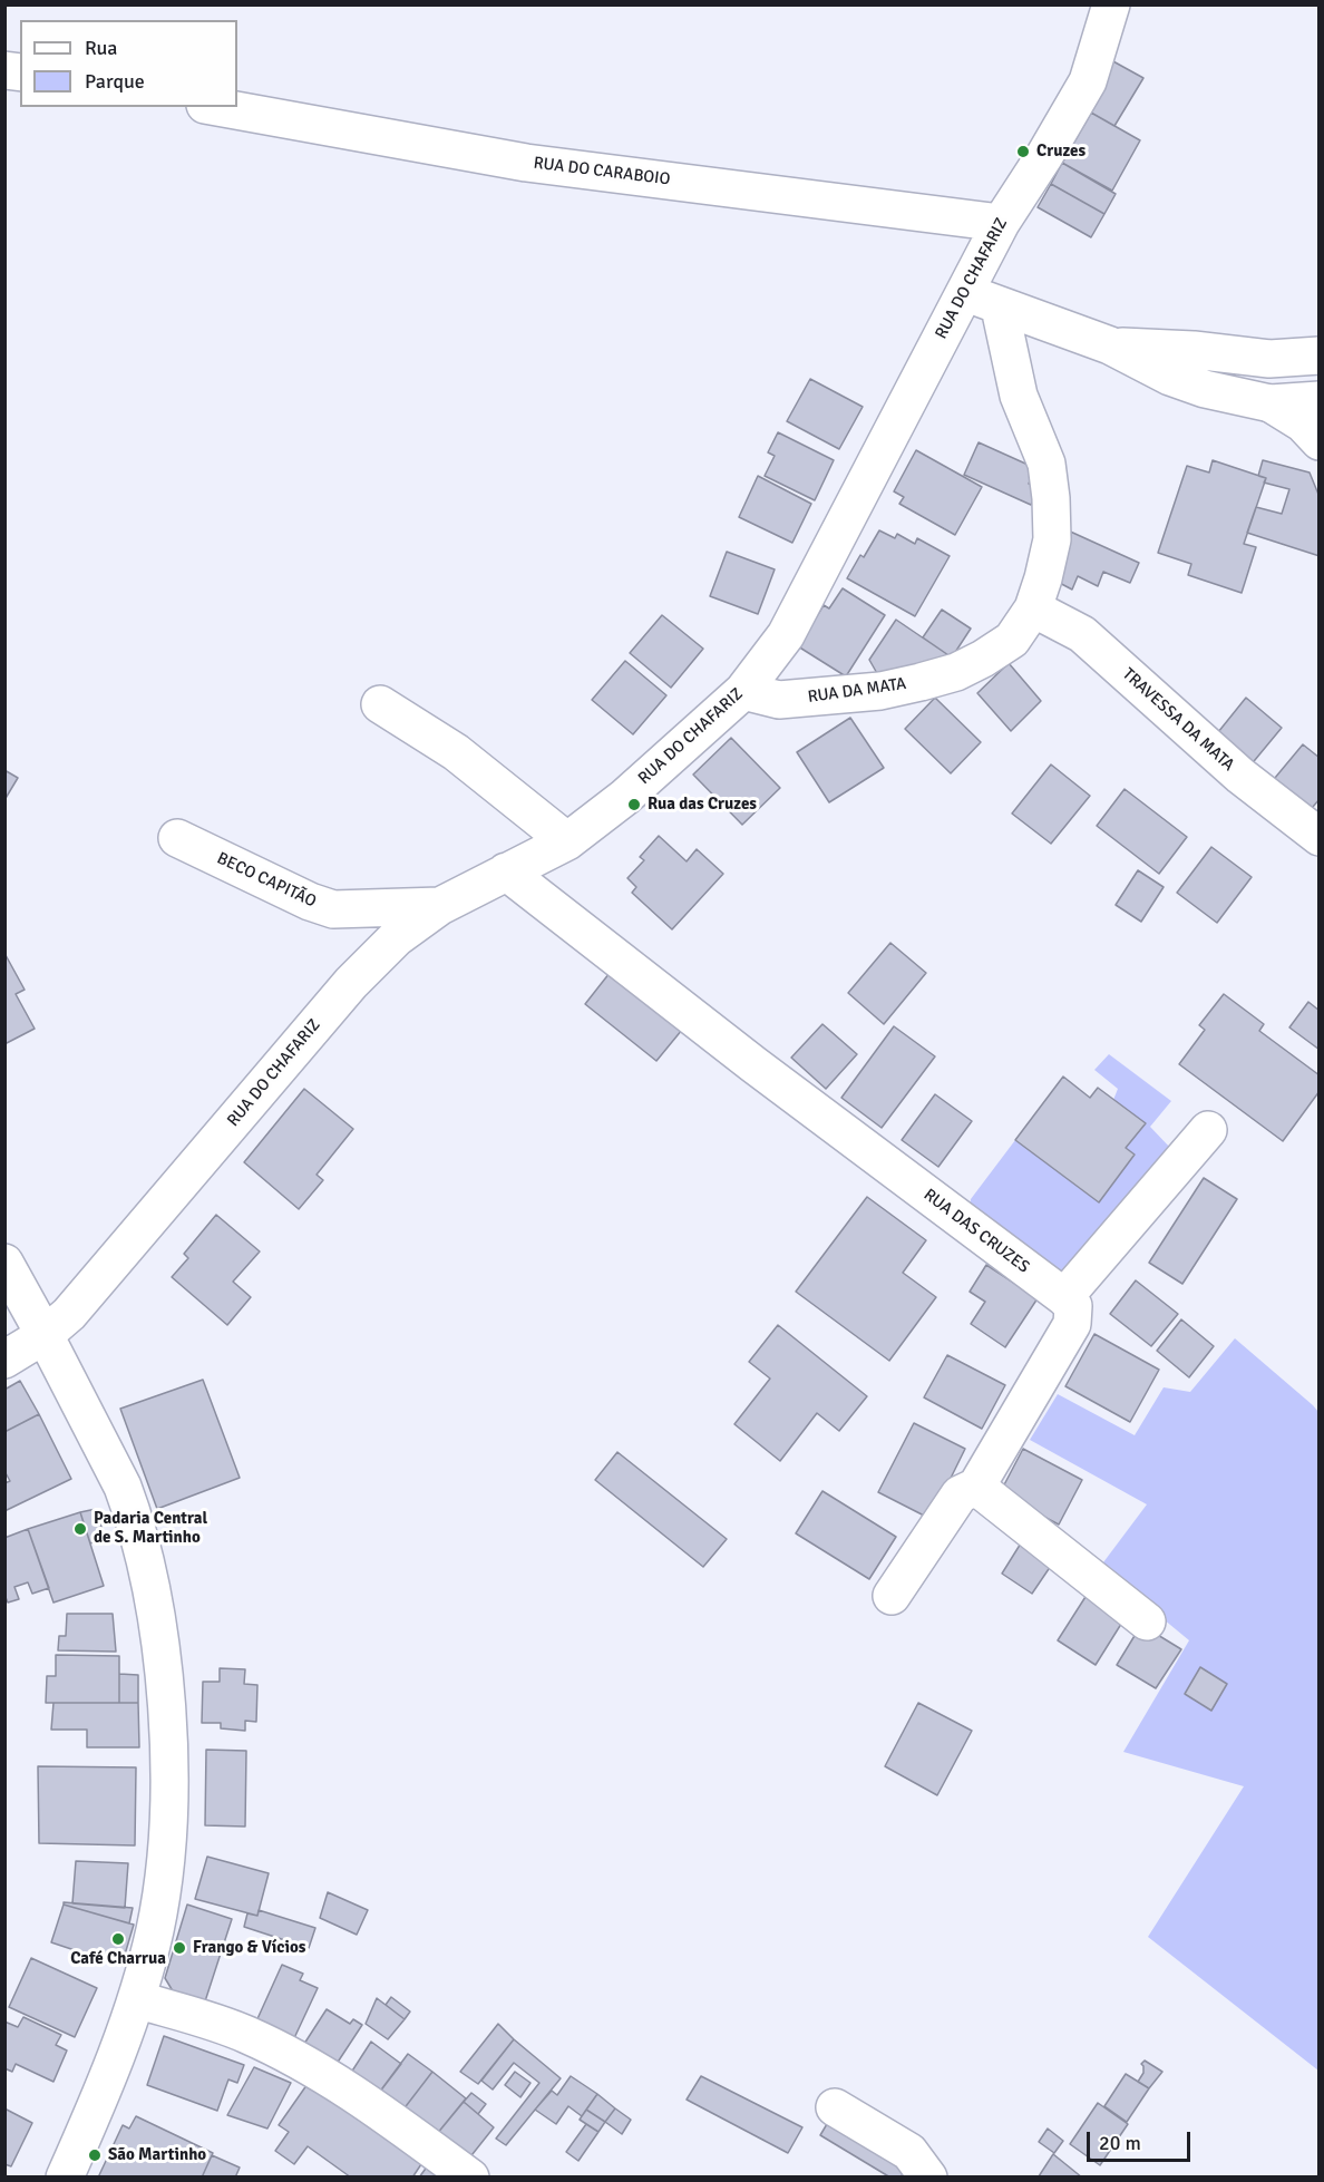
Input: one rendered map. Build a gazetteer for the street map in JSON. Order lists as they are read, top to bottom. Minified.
{"streets":{"main road":["RUA DO CARABOIO","RUA DO CHAFARIZ","RUA DA MATA","TRAVESSA DA MATA","BECO CAPITÃO","RUA DAS CRUZES"]},"crossings":[["RUA DO CARABOIO","RUA DO CHAFARIZ"],["RUA DO CHAFARIZ","RUA DA MATA"],["RUA DO CHAFARIZ","BECO CAPITÃO"],["RUA DO CHAFARIZ","RUA DAS CRUZES"],["RUA DA MATA","TRAVESSA DA MATA"]],"places":["Cruzes","Rua das Cruzes","Padaria Central de S. Martinho","Café Charrua","Frango & Vícios","São Martinho"],"legend":["Rua","Parque"],"scale_bar":"20 m"}
